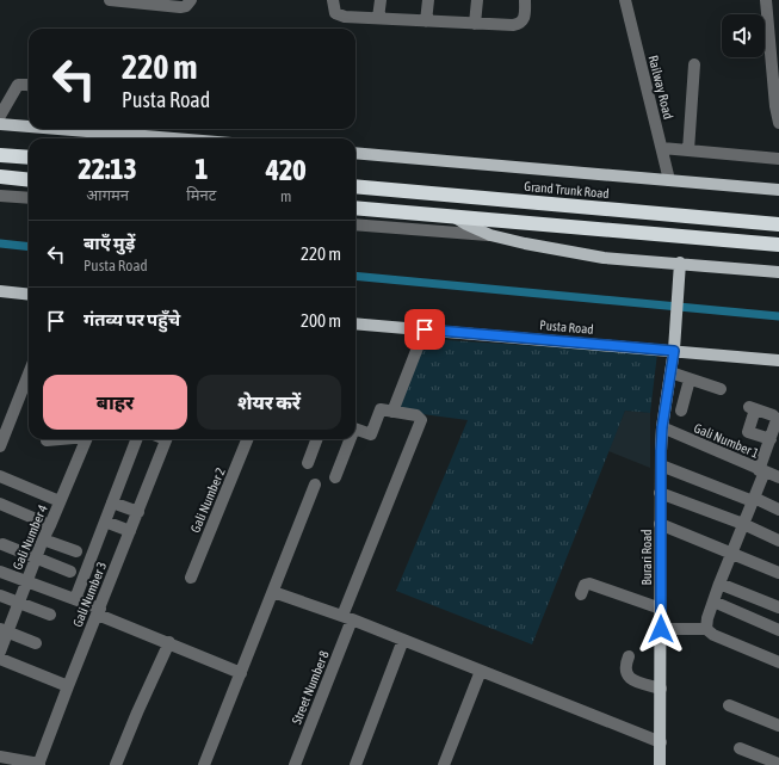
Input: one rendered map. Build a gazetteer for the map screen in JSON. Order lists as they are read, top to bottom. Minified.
{"streets":{"highway":["Grand Trunk Road"],"main road":["Pusta Road","Burari Road"],"street":["Railway Road","Gali Number 1","Gali Number 2","Gali Number 4","Gali Number 3","Street Number 8"]},"crossings":[["Pusta Road","Burari Road"],["Gali Number 1","Burari Road"]],"page":{"turn":["220 m","Pusta Road"],"eta":["22:13","आगमन","1","मिनट","420","m"],"list":[{"name":"बाएँ मुड़ें","note":"Pusta Road","value":"220 m"},{"name":"गंतव्य पर पहुँचे","value":"200 m"}],"buttons":["बाहर","शेयर करें"]}}
